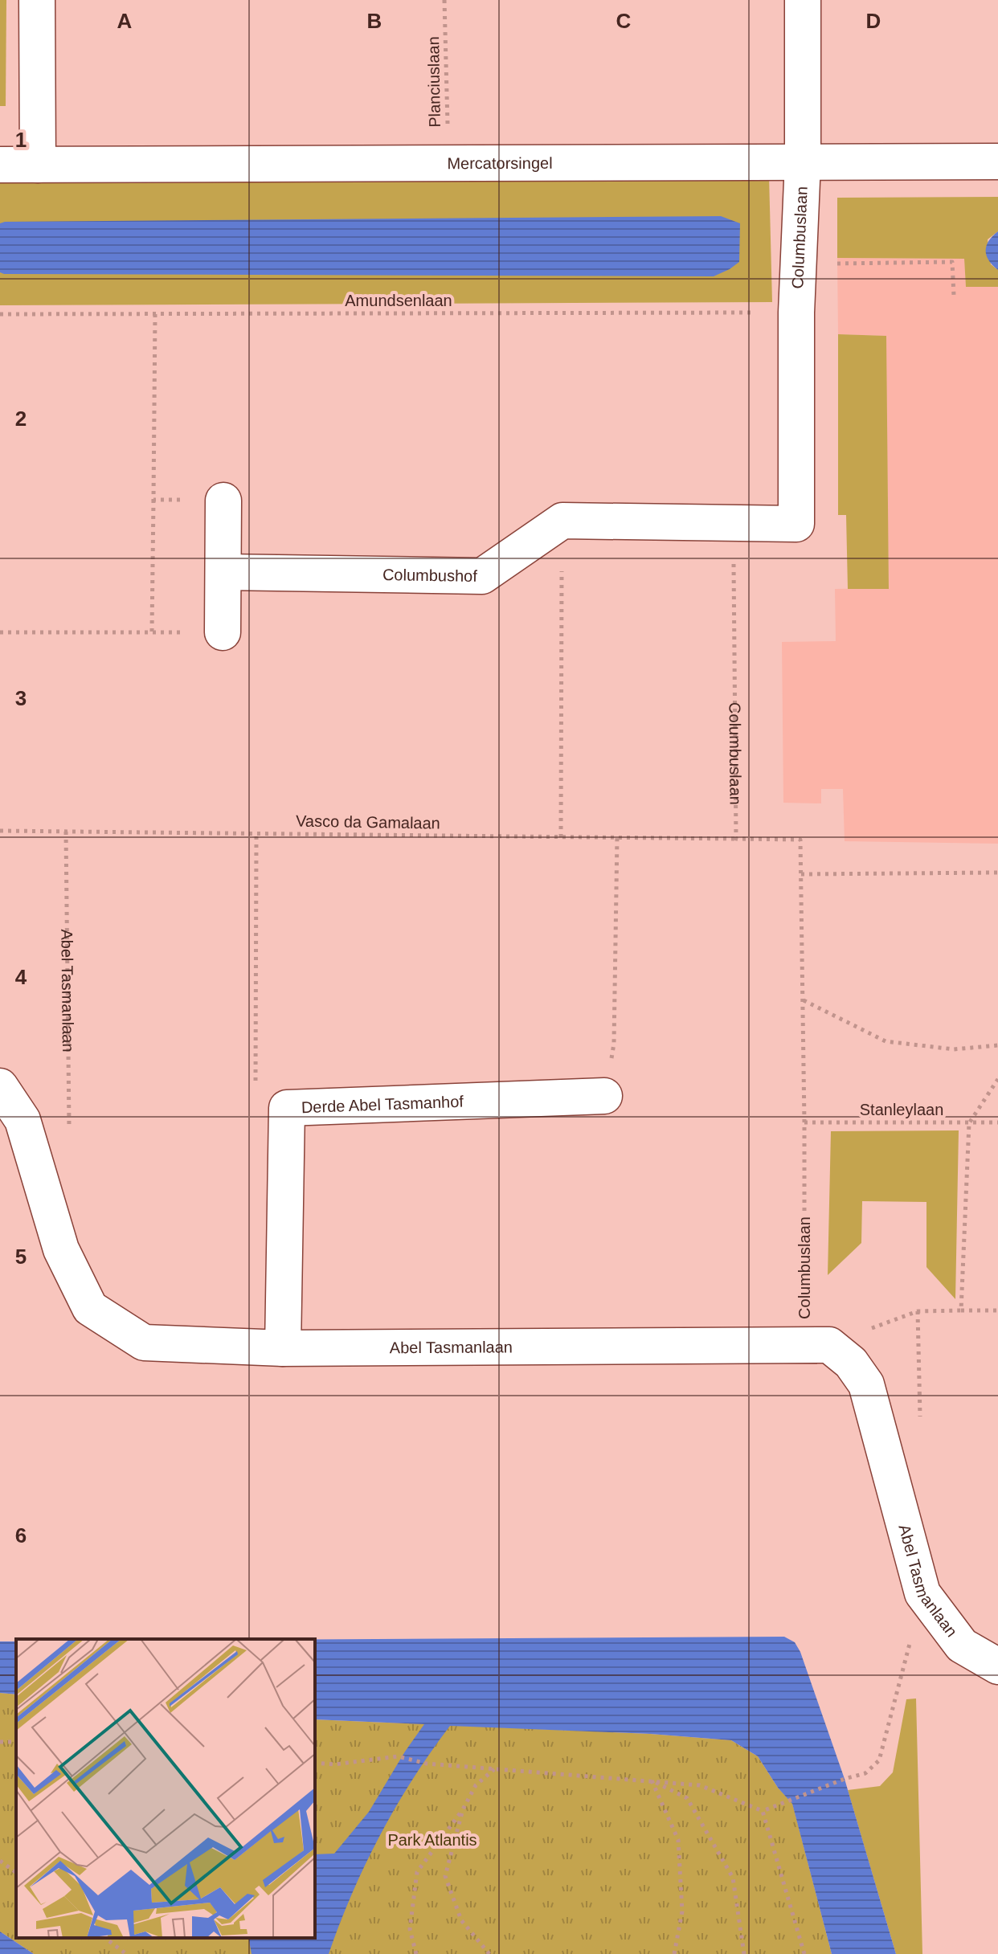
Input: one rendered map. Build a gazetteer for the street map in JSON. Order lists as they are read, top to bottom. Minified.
{"streets":{"street":["Mercatorsingel","Columbuslaan","Columbushof","Abel Tasmanlaan","Derde Abel Tasmanhof"],"path":["Planciuslaan","Amundsenlaan","Vasco da Gamalaan","Stanleylaan"]},"crossings":[["Planciuslaan","Mercatorsingel"],["Mercatorsingel","Columbuslaan"],["Columbuslaan","Amundsenlaan"],["Columbuslaan","Vasco da Gamalaan"],["Columbuslaan","Abel Tasmanlaan"],["Columbuslaan","Stanleylaan"],["Vasco da Gamalaan","Abel Tasmanlaan"],["Abel Tasmanlaan","Derde Abel Tasmanhof"]],"parks":["Park Atlantis"],"grid":{"columns":["A","B","C","D"],"rows":["1","2","3","4","5","6"]}}
